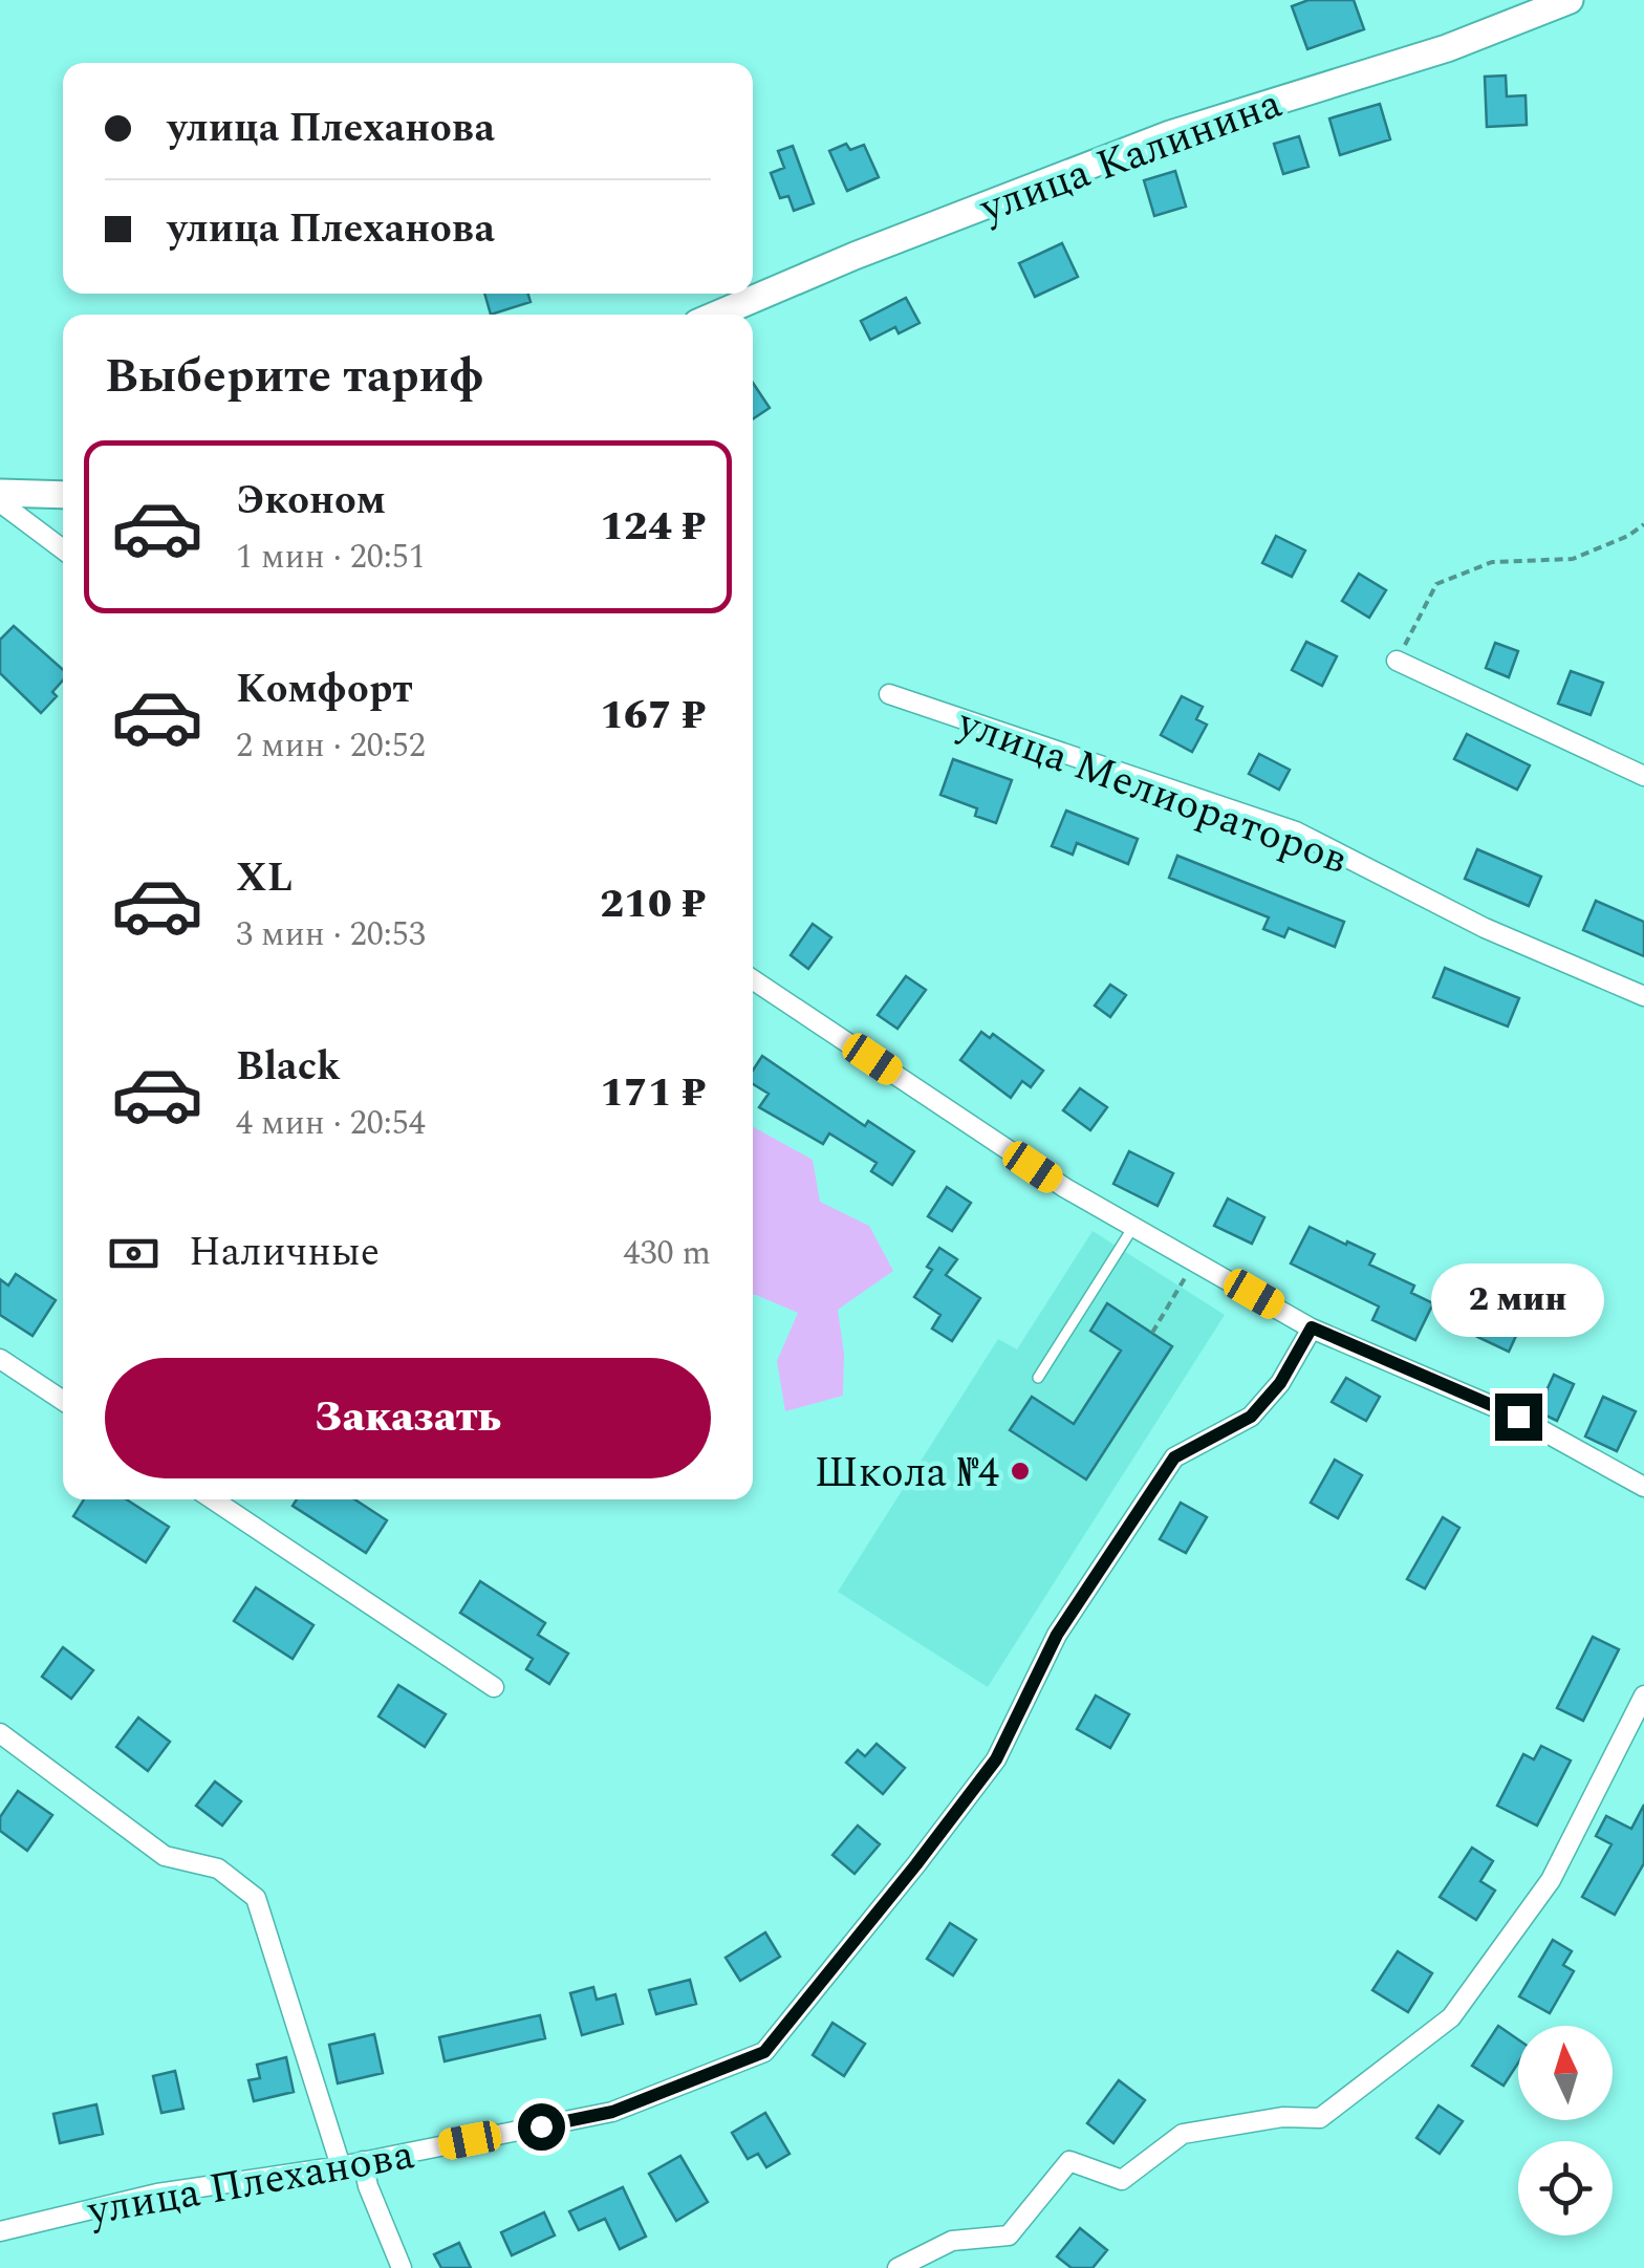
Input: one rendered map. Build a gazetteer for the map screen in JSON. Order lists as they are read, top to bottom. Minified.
{"streets":{"main road":["улица Калинина"],"street":["улица Мелиораторов","улица Плеханова"]},"places":["Школа №4"],"north":"top","page":{"banner":["улица Плеханова","улица Плеханова"],"heading":"Выберите тариф","list":[{"name":"Эконом","note":"1 мин · 20:51","value":"124 ₽"},{"name":"Комфорт","note":"2 мин · 20:52","value":"167 ₽"},{"name":"XL","note":"3 мин · 20:53","value":"210 ₽"},{"name":"Black","note":"4 мин · 20:54","value":"171 ₽"}],"pay":["Наличные","430 m"],"bubble":"2 мин","buttons":"Заказать"}}
